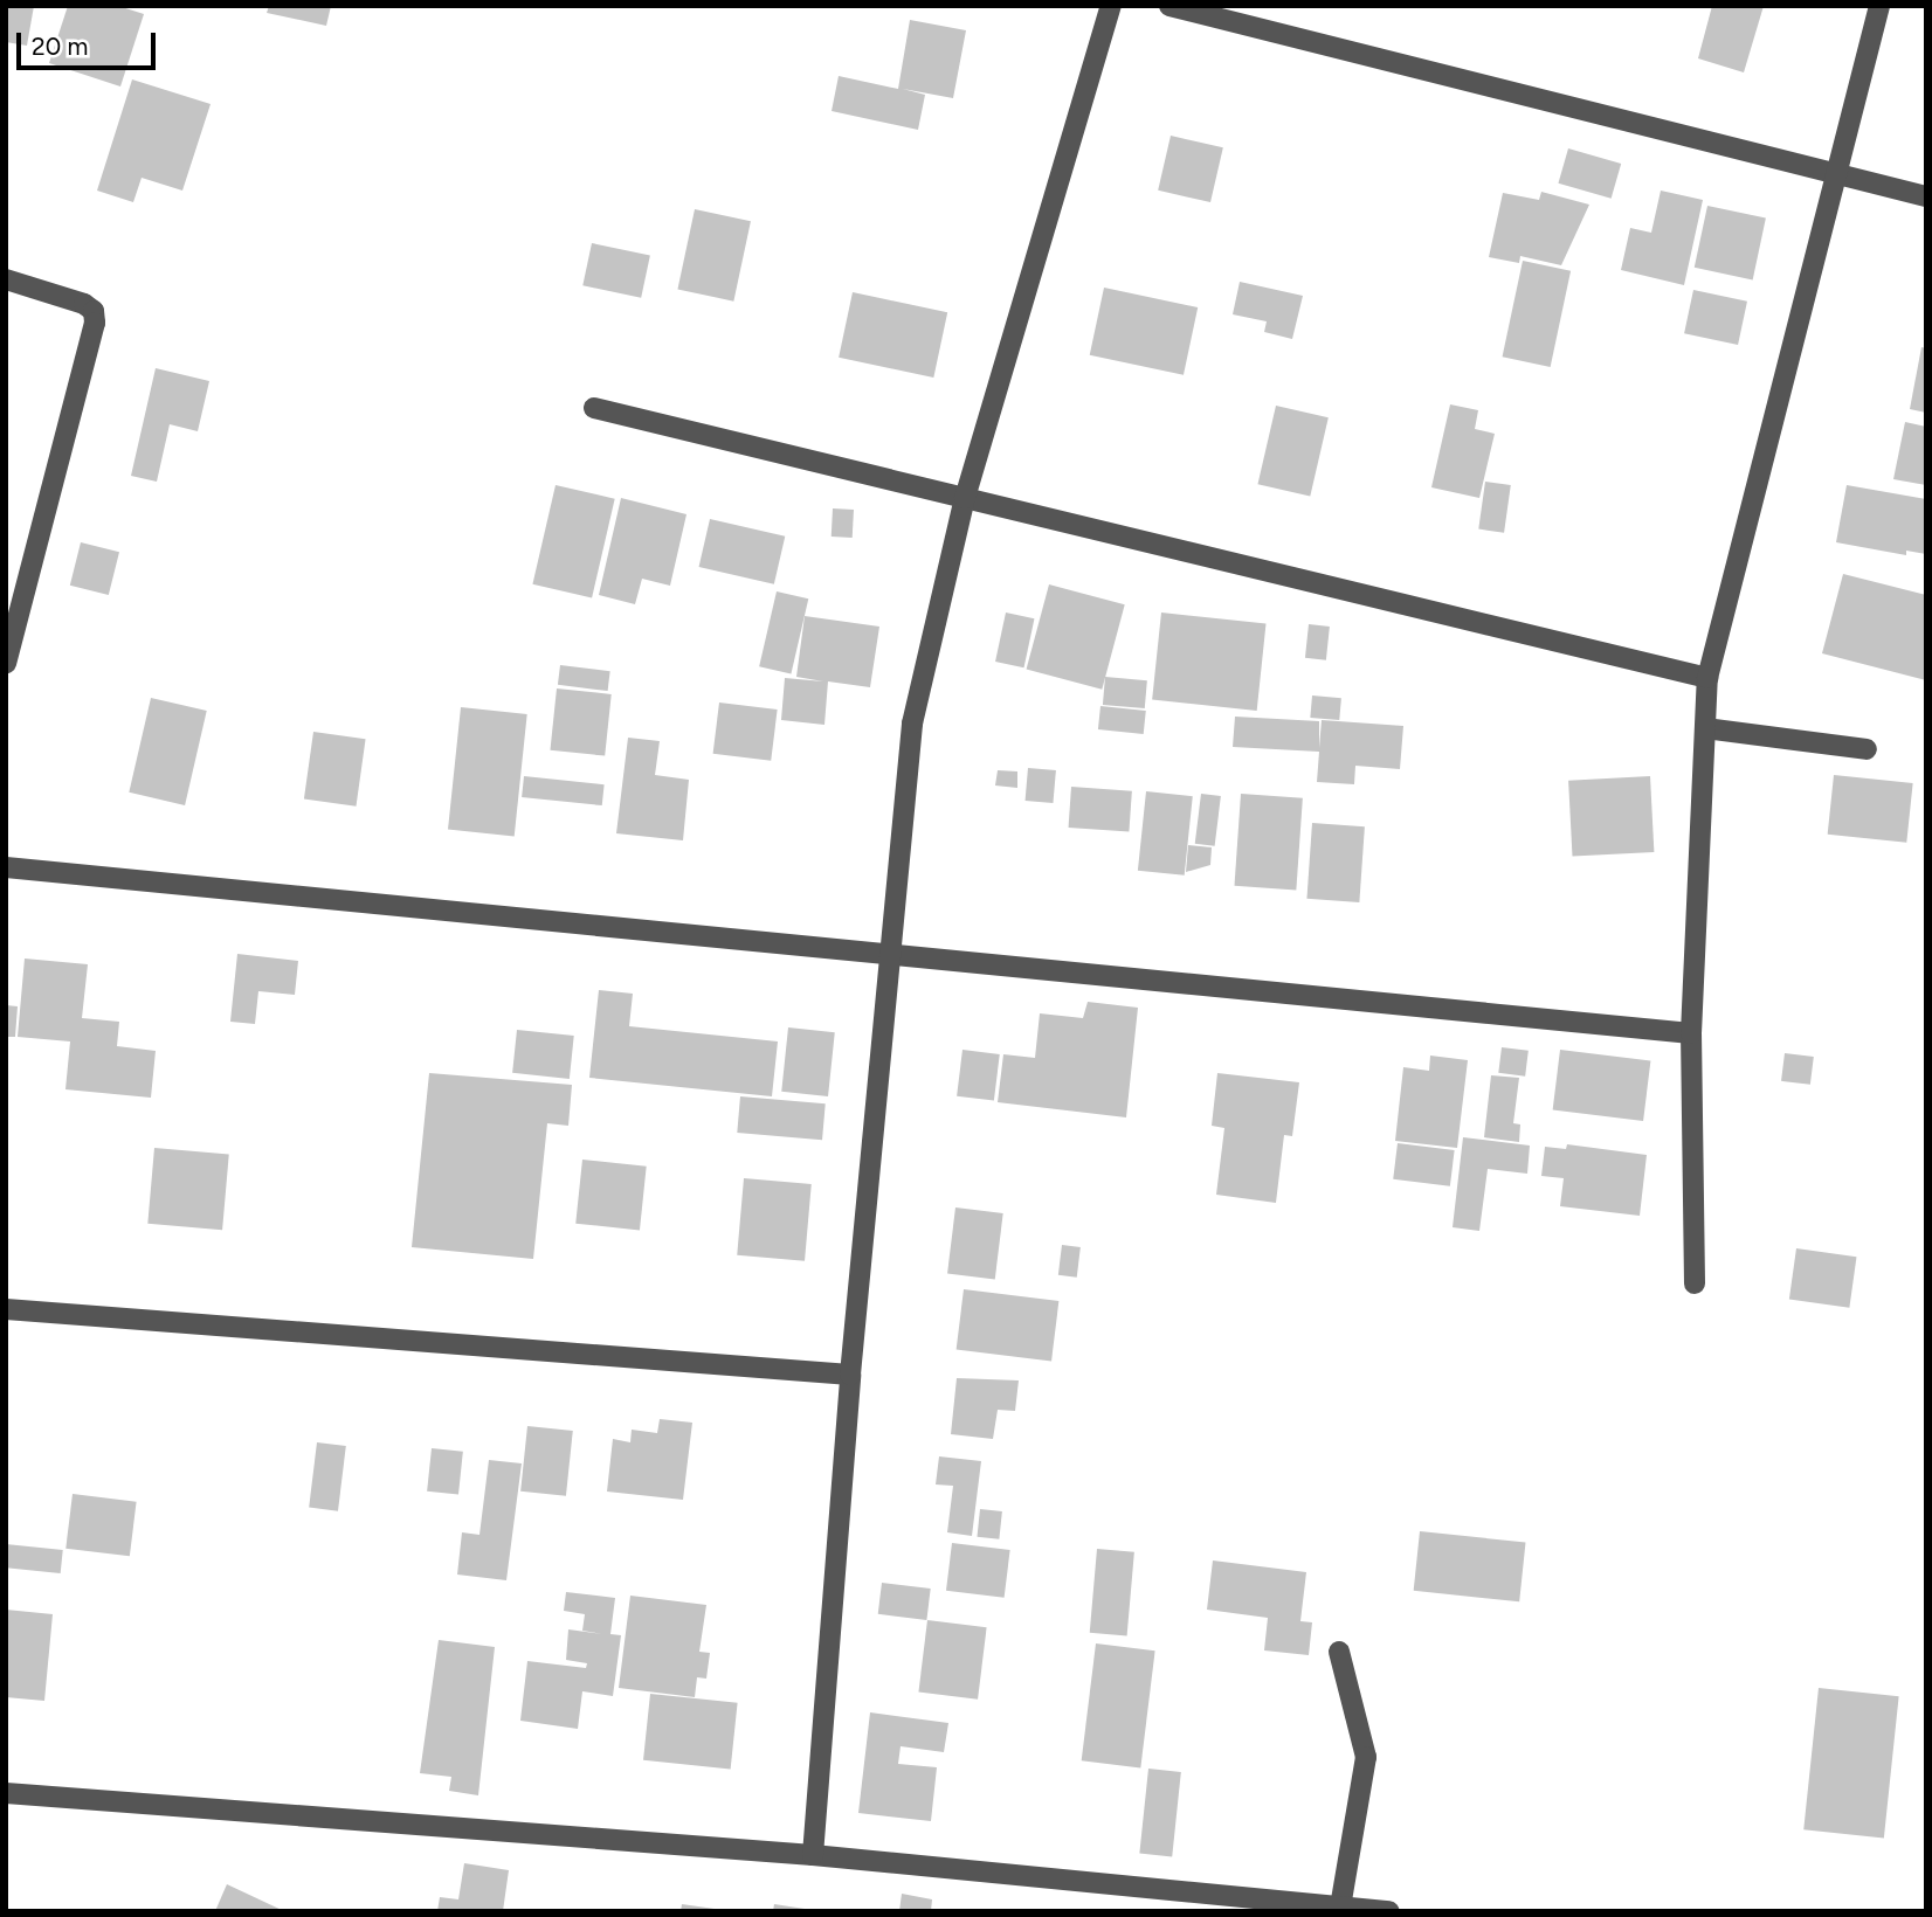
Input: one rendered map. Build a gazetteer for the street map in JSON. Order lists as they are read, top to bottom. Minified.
{"scale_bar":"20 m"}
